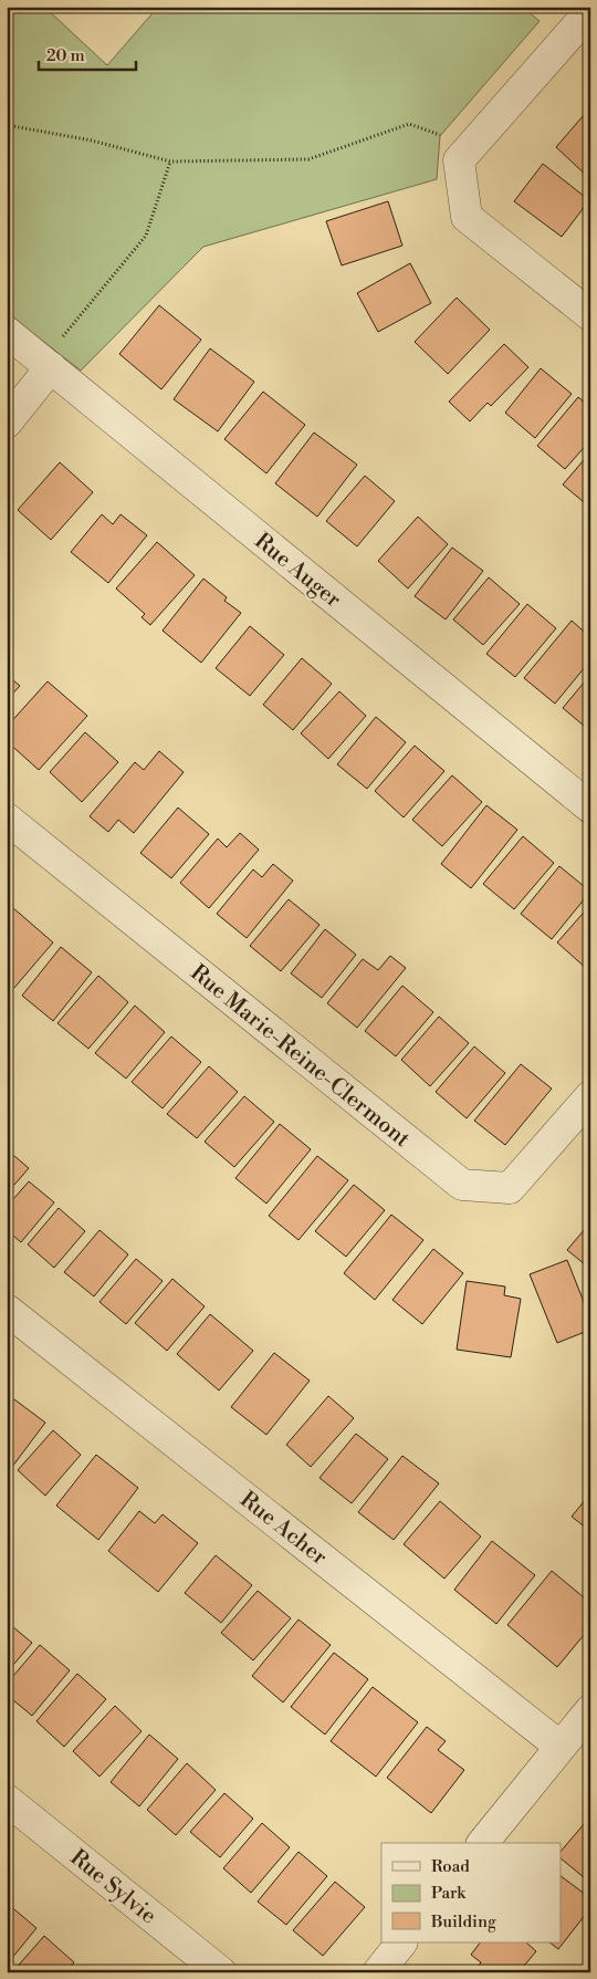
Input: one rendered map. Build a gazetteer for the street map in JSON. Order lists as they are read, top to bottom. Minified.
{"streets":{"street":["Rue Auger","Rue Marie-Reine-Clermont","Rue Acher","Rue Sylvie"]},"legend":["Road","Park","Building"],"scale_bar":"20 m"}
